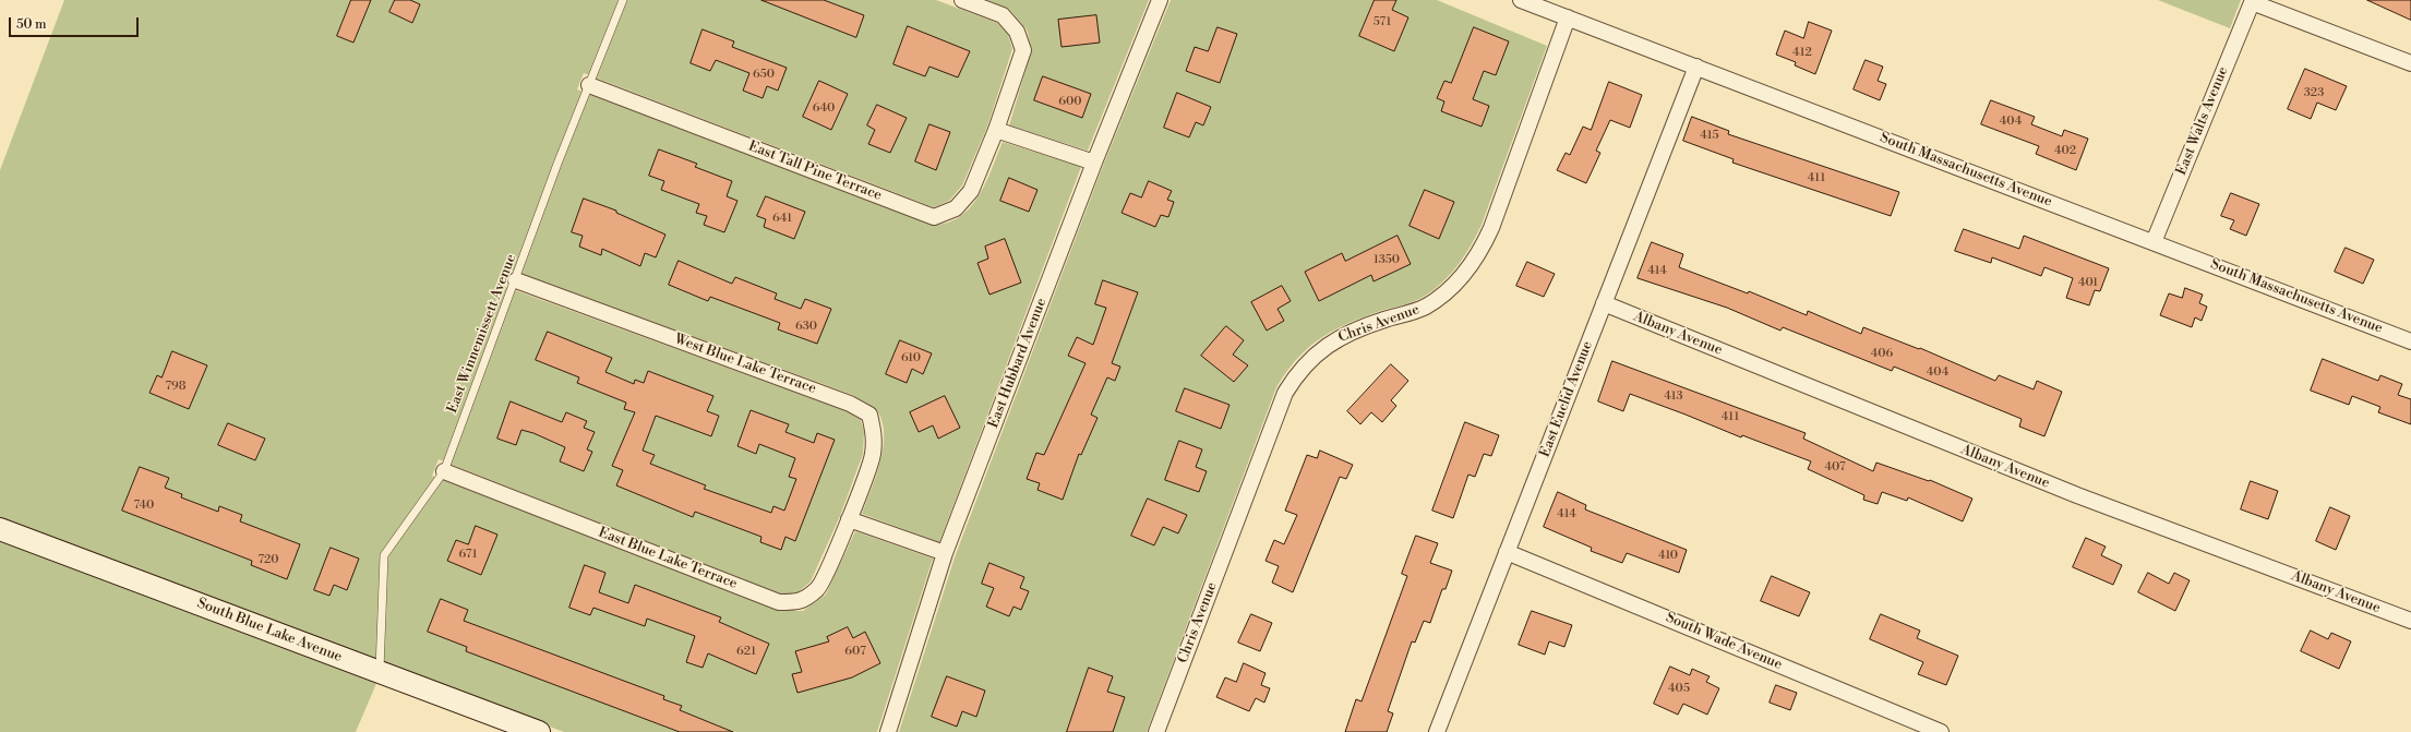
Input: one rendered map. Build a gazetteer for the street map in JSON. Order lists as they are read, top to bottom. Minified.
{"streets":{"main road":["South Blue Lake Avenue"],"street":["East Walts Avenue","South Massachusetts Avenue","East Tall Pine Terrace","Chris Avenue","Albany Avenue","East Hubbard Avenue","West Blue Lake Terrace","East Euclid Avenue","East Blue Lake Terrace","South Wade Avenue"],"lane":["East Winnemissett Avenue"]},"crossings":[["East Walts Avenue","South Massachusetts Avenue"],["South Massachusetts Avenue","Chris Avenue"],["South Massachusetts Avenue","East Euclid Avenue"],["East Tall Pine Terrace","East Winnemissett Avenue"],["East Winnemissett Avenue","West Blue Lake Terrace"],["East Winnemissett Avenue","East Blue Lake Terrace"],["East Winnemissett Avenue","South Blue Lake Avenue"],["Albany Avenue","East Euclid Avenue"],["West Blue Lake Terrace","East Blue Lake Terrace"],["East Euclid Avenue","South Wade Avenue"]],"house_numbers":["571","412","650","323","600","640","404","415","402","411","641","1350","414","401","630","406","610","404","798","413","411","407","740","414","671","410","720","621","607","405"],"scale_bar":"50 m"}
